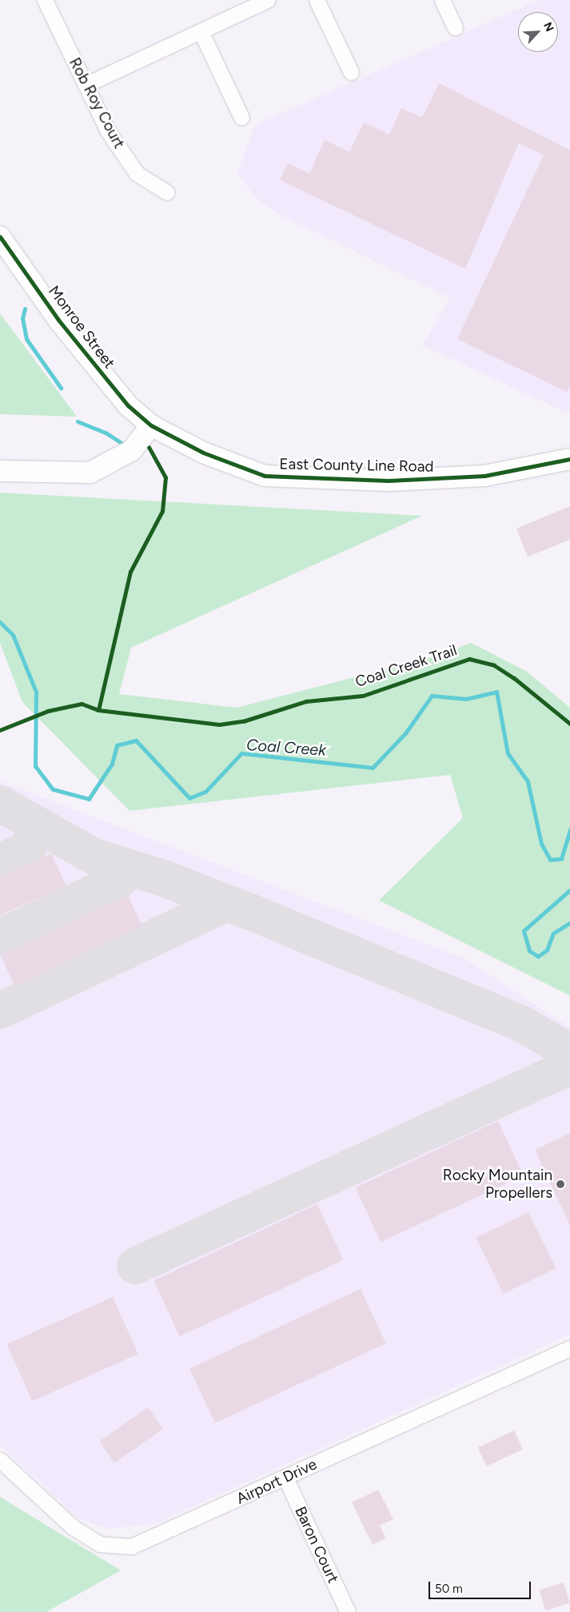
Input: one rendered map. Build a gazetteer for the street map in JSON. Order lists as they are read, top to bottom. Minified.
{"streets":{"main road":["Monroe Street","East County Line Road"],"street":["Rob Roy Court","Airport Drive","Baron Court"],"cycle path":["Coal Creek Trail"]},"crossings":[["Monroe Street","East County Line Road"],["Airport Drive","Baron Court"]],"water":["Coal Creek"],"places":["Rocky Mountain Propellers"],"scale_bar":"50 m","north":"top right"}
